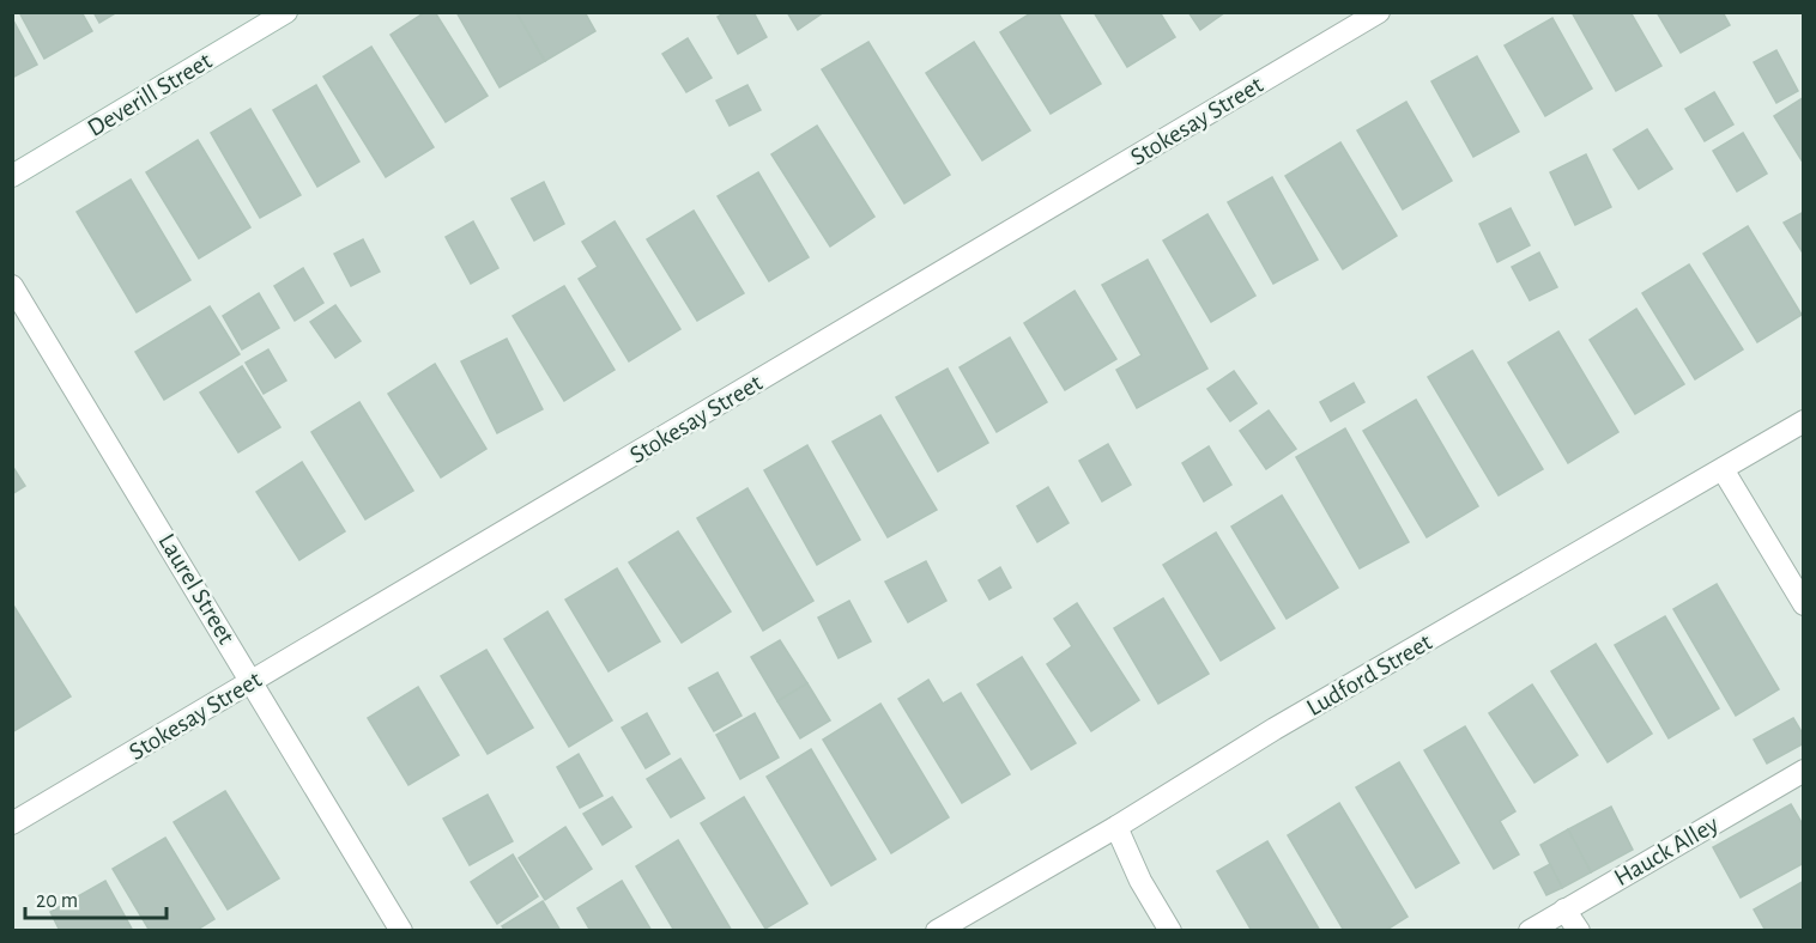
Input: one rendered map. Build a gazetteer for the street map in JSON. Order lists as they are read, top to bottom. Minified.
{"streets":{"street":["Deverill Street","Stokesay Street","Laurel Street","Ludford Street","Hauck Alley"]},"crossings":[["Stokesay Street","Laurel Street"]],"scale_bar":"20 m"}
